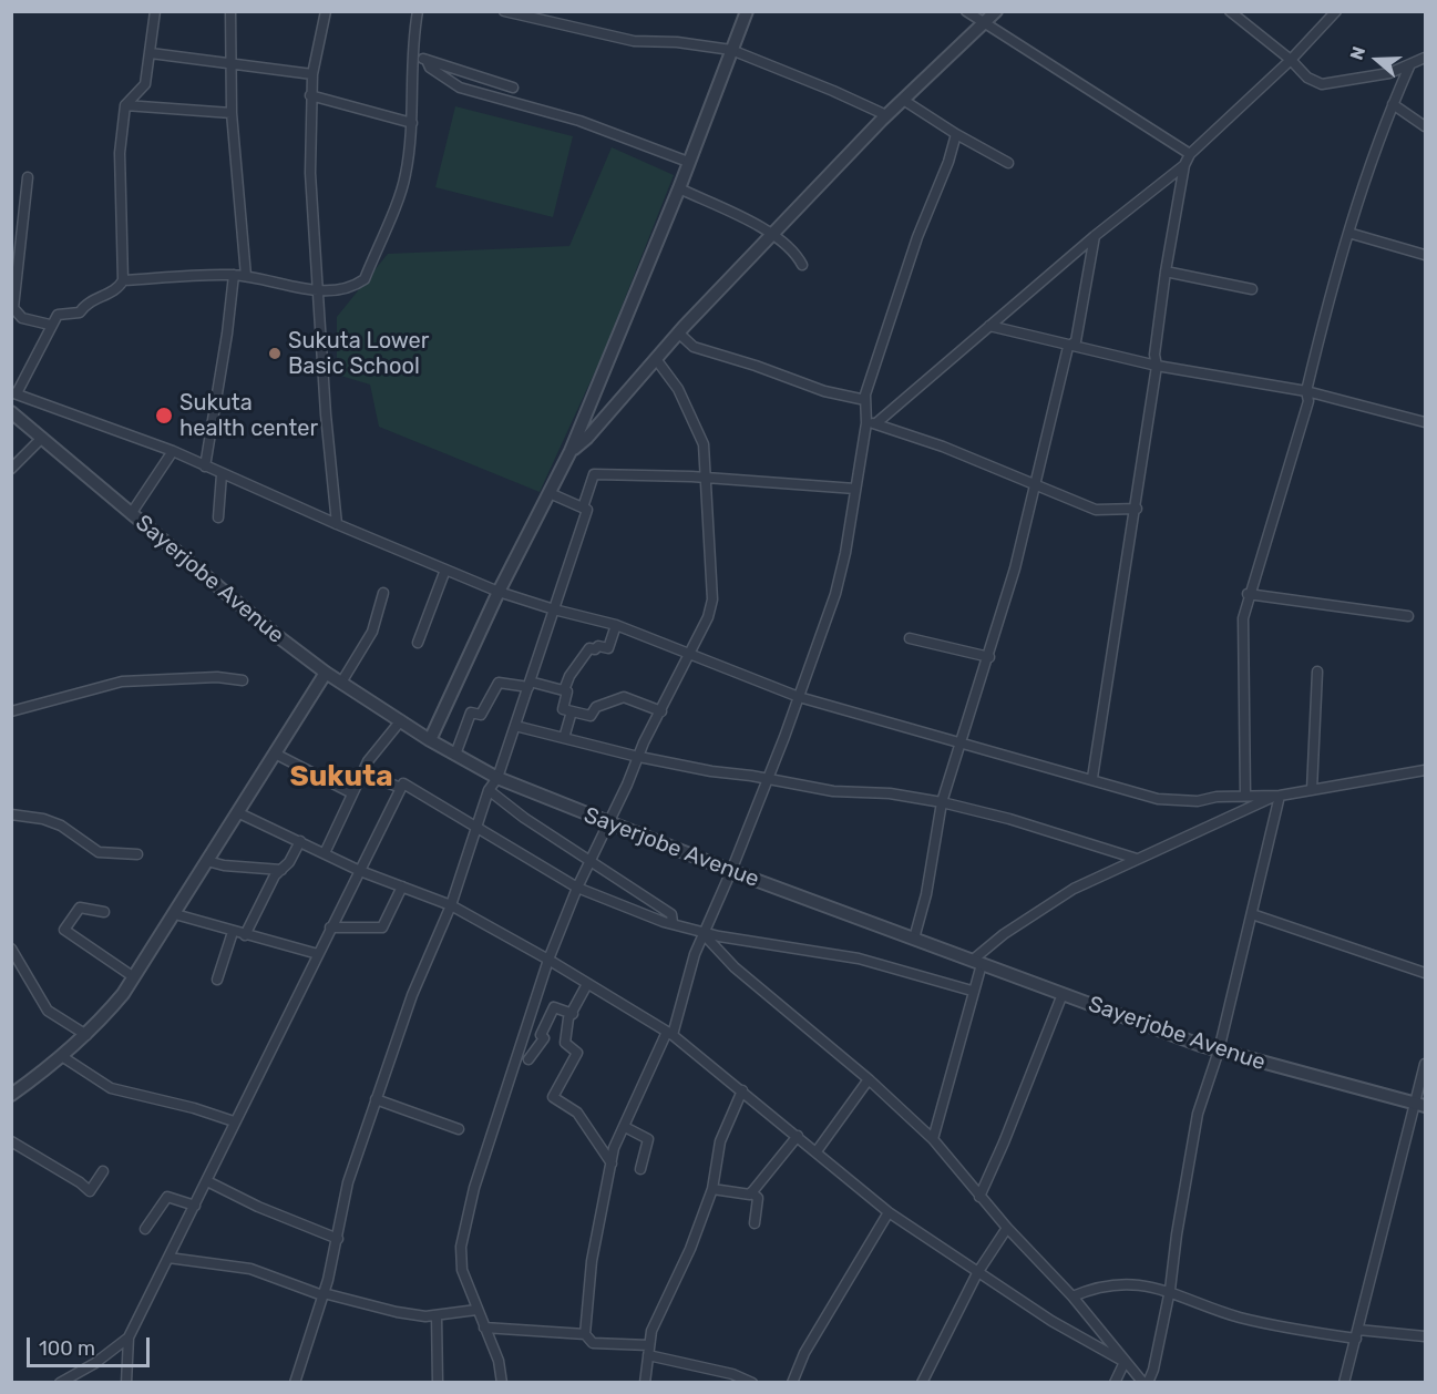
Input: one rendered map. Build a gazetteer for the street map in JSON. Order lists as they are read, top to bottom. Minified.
{"streets":{"street":["Sayerjobe Avenue"]},"districts":["Sukuta"],"places":["Sukuta Lower Basic School","Sukuta health center"],"scale_bar":"100 m","north":"left"}
